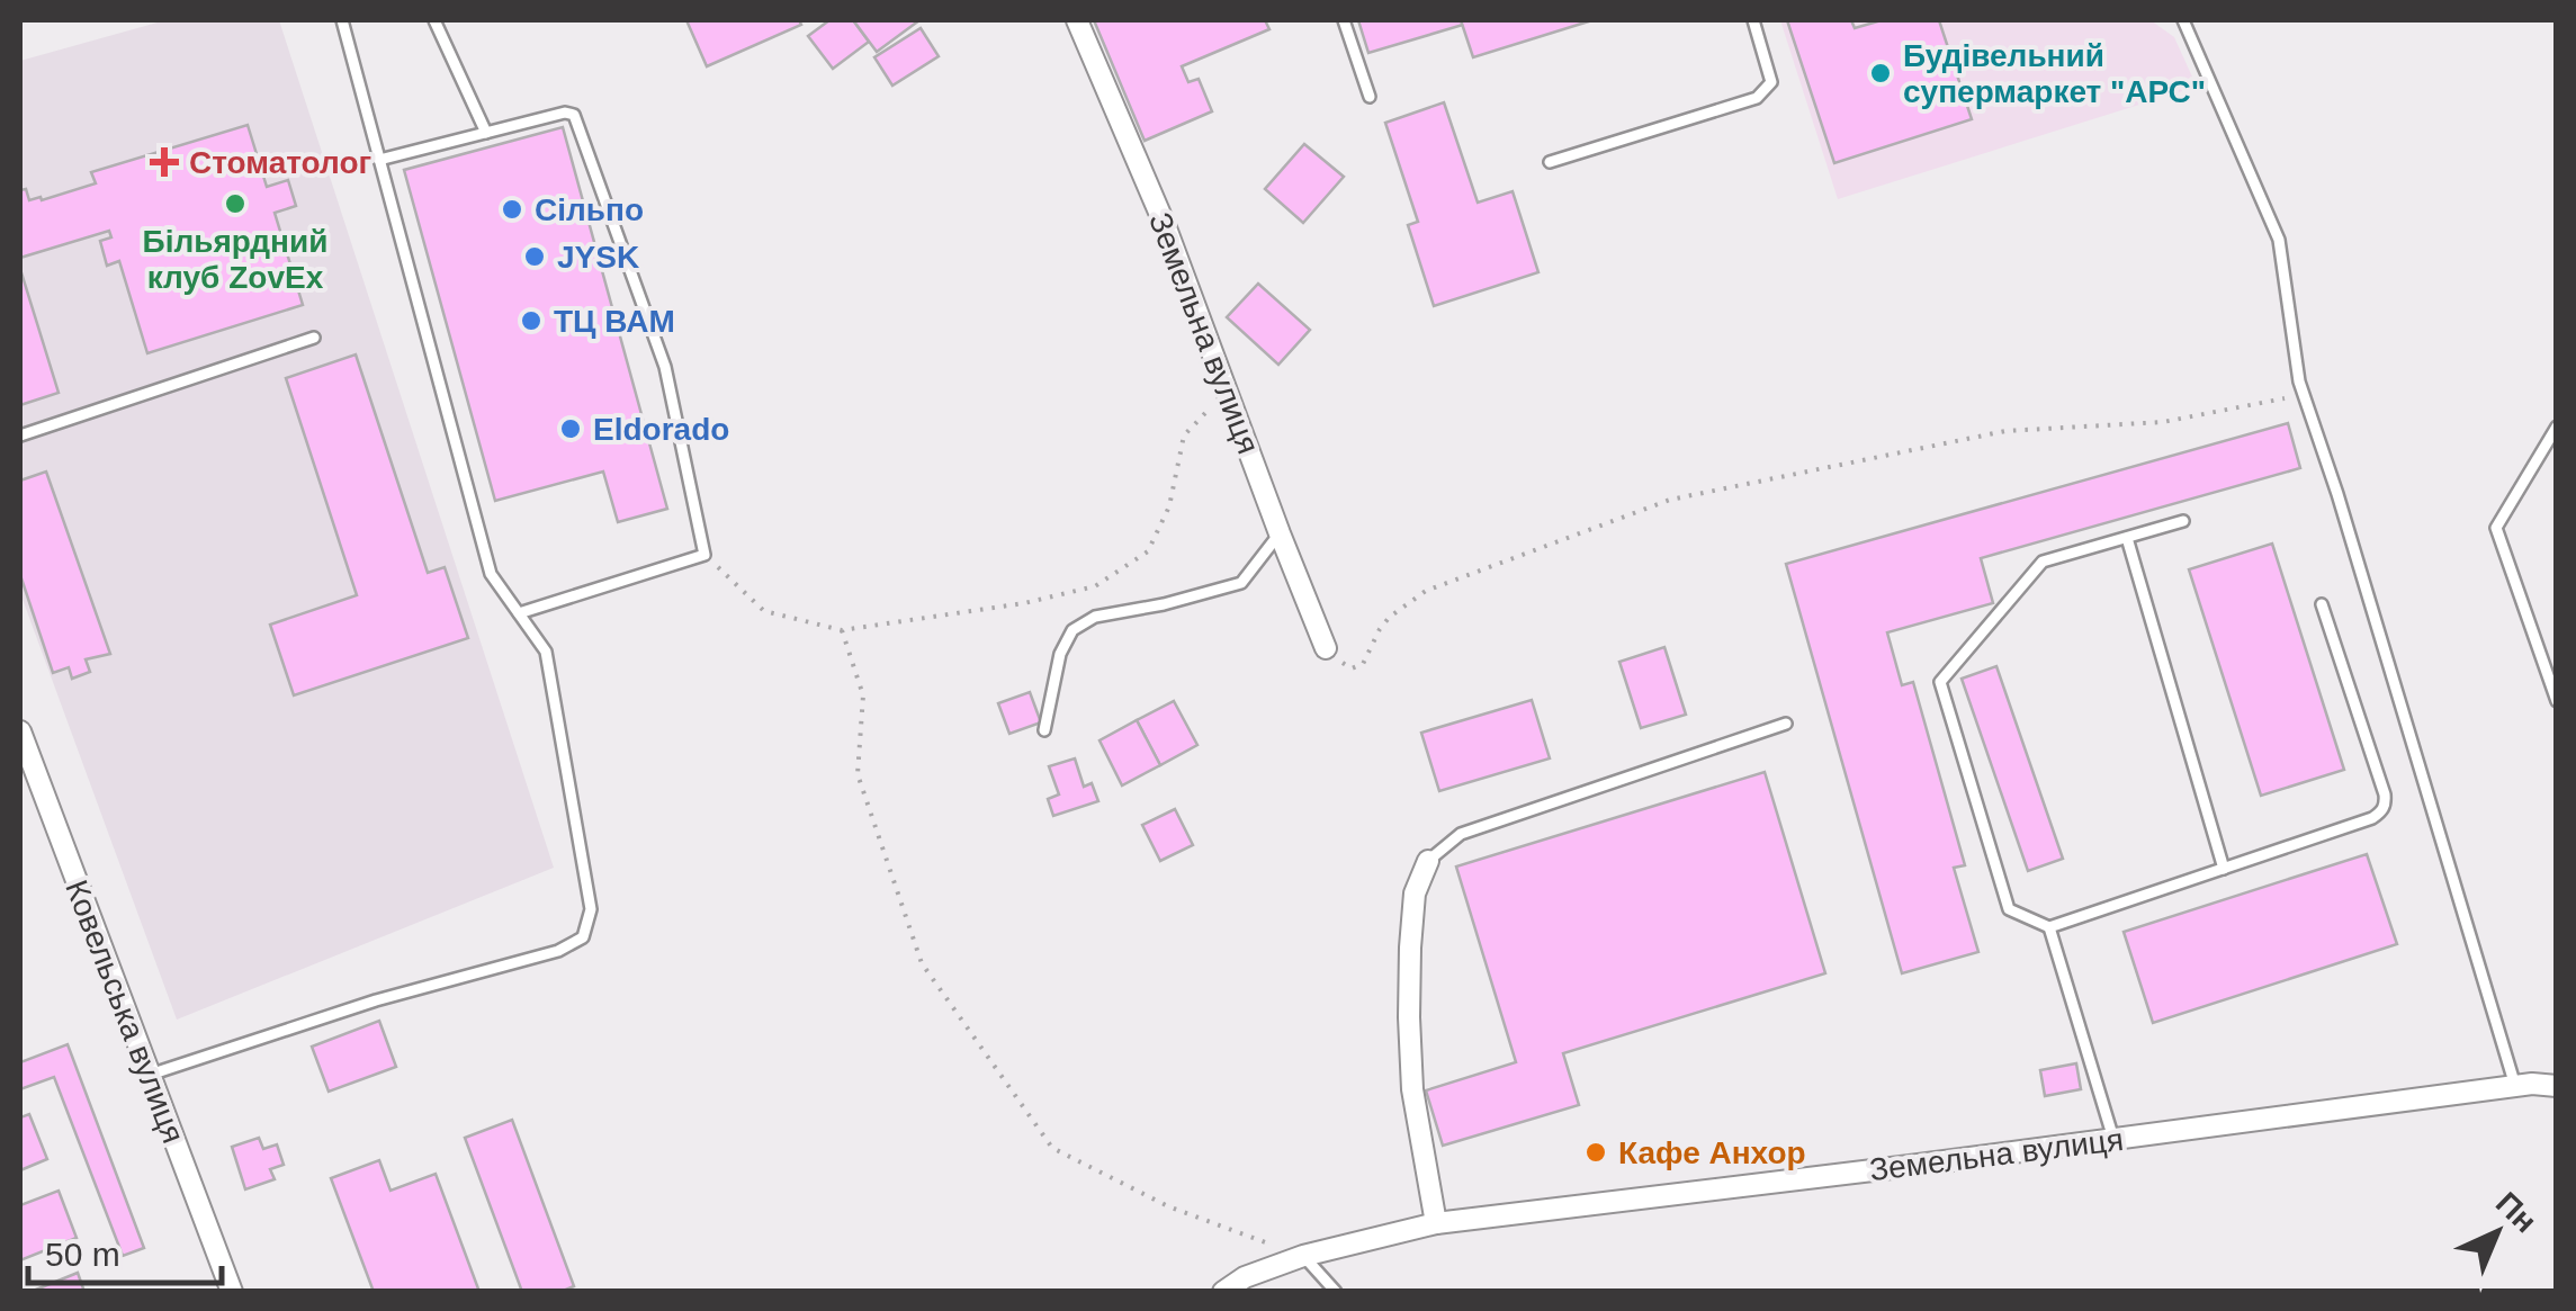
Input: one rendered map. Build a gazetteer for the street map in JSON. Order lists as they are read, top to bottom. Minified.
{"streets":{"street":["Земельна вулиця","Ковельська вулиця"]},"places":{"other":["Будівельний супермаркет \"АРС\"","Більярдний клуб ZovEx","Сільпо","JYSK","ТЦ ВАМ","Eldorado","Кафе Анхор"],"health":["Стоматолог"]},"scale_bar":"50 m","north":"top right"}
